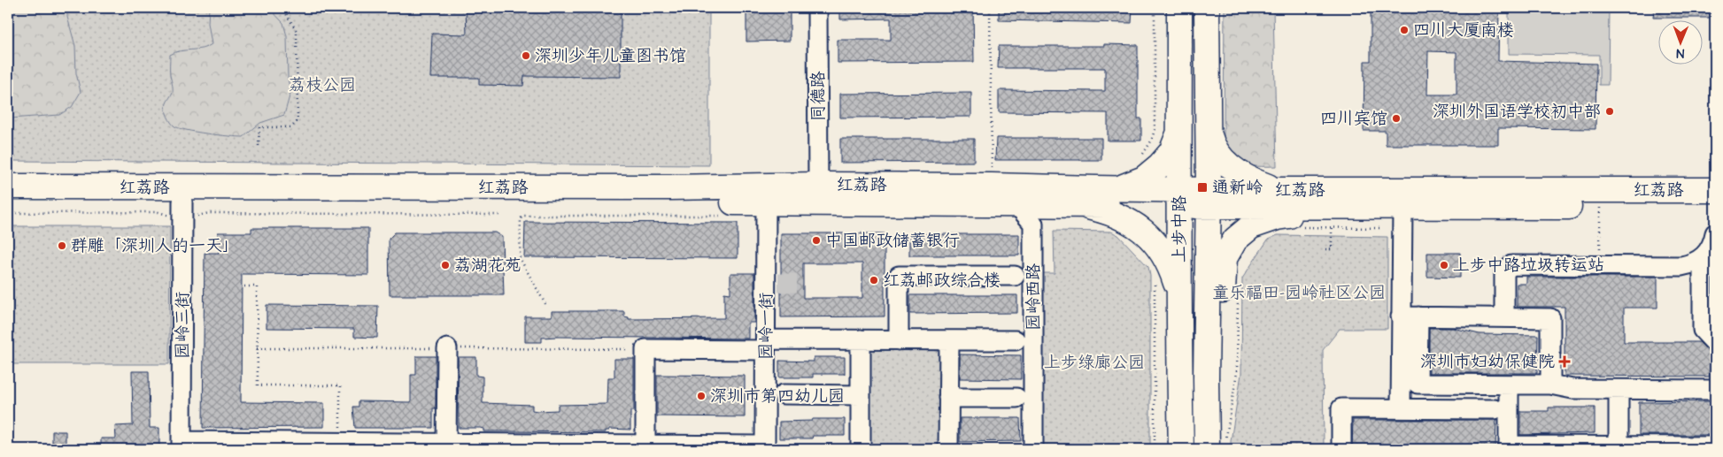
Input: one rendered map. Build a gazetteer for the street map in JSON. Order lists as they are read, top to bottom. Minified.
{"streets":{"main road":["红荔路","上步中路"],"street":["同德路","园岭西路","园岭三街","园岭一街"]},"crossings":[["同德路","红荔路"],["红荔路","上步中路"],["红荔路","园岭西路"],["红荔路","园岭三街"],["红荔路","园岭一街"]],"parks":["荔枝公园","童乐福田-园岭社区公园","上步绿廊公园"],"places":{"other":["四川大厦南楼","深圳少年儿童图书馆","深圳外国语学校初中部","四川宾馆","中国邮政储蓄银行","群雕「深圳人的一天」","荔湖花苑","上步中路垃圾转运站","红荔邮政综合楼","深圳市第四幼儿园"],"transit":["通新岭"],"health":["深圳市妇幼保健院"]},"north":"bottom"}
